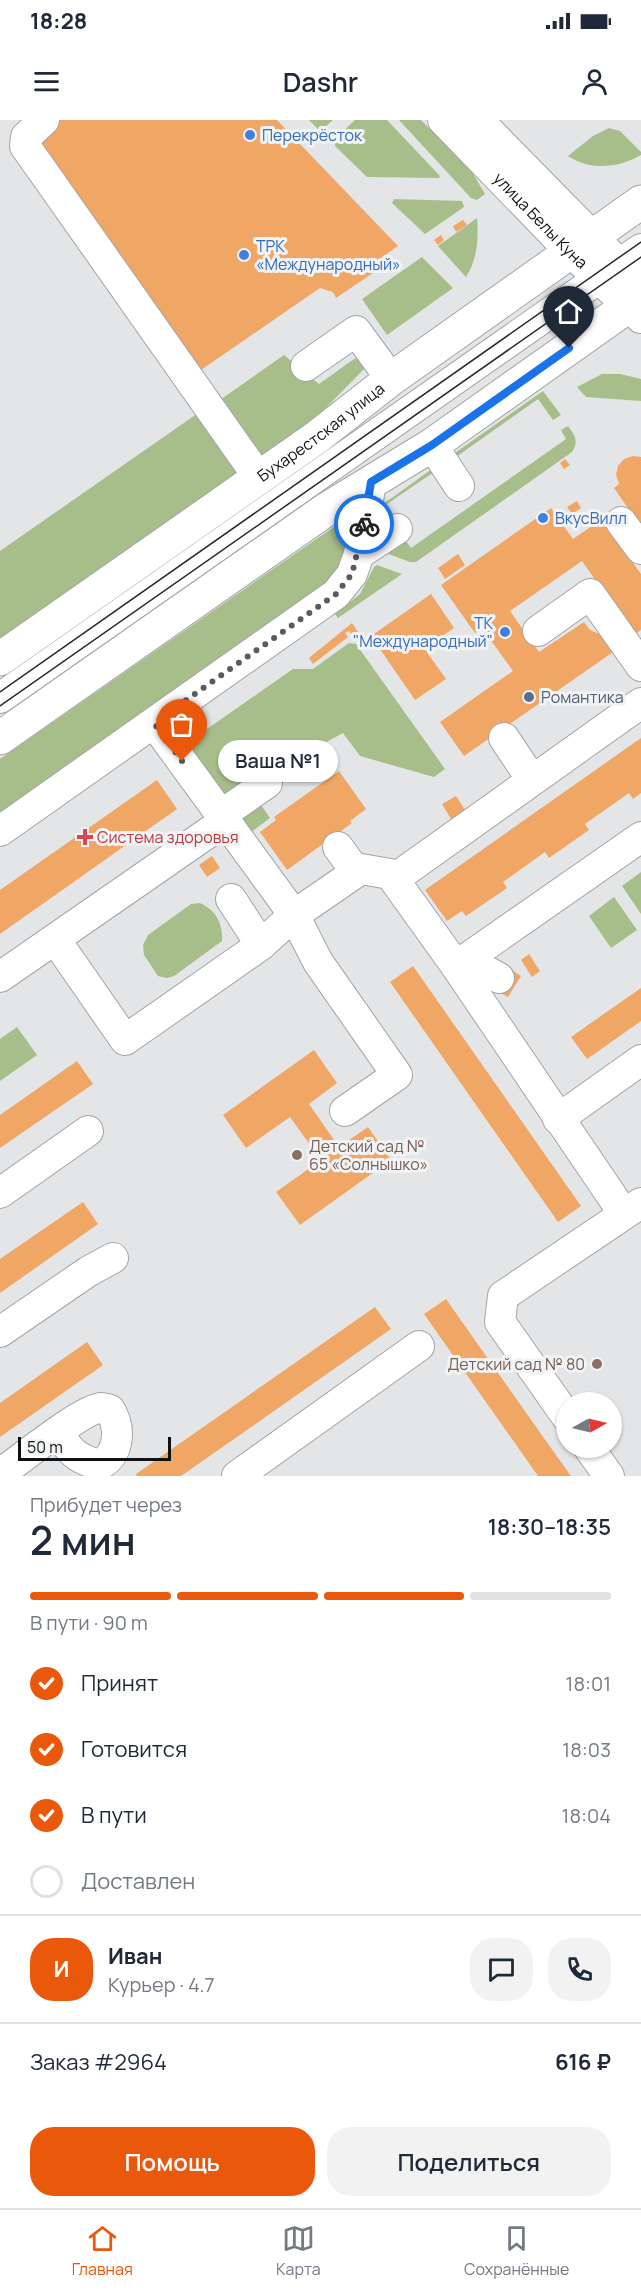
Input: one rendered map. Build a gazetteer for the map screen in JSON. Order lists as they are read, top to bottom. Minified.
{"streets":{"main road":["Бухарестская улица"],"street":["улица Белы Куна"]},"crossings":[["улица Белы Куна","Бухарестская улица"]],"places":{"other":["Перекрёсток","ТРК «Международный»","ВкусВилл","ТК \"Международный\"","Романтика","Ваша №1","Детский сад № 65 «Солнышко»","Детский сад № 80"],"health":["Система здоровья"]},"scale_bar":"50 m","north":"right","page":{"status":"18:28","header":"Dashr","bubble":"Ваша №1","scale":"50 m","heading":["2 мин","Прибудет через","18:30–18:35"],"panel":["Иван","Курьер · 4.7","Заказ #2964","616 ₽"],"bar":"В пути · 90 m","list":[["Принят","18:01"],["Готовится","18:03"],["В пути","18:04"],"Доставлен"],"round":"И","buttons":["Помощь","Поделиться"],"tabs":["Главная","Карта","Сохранённые"]}}
